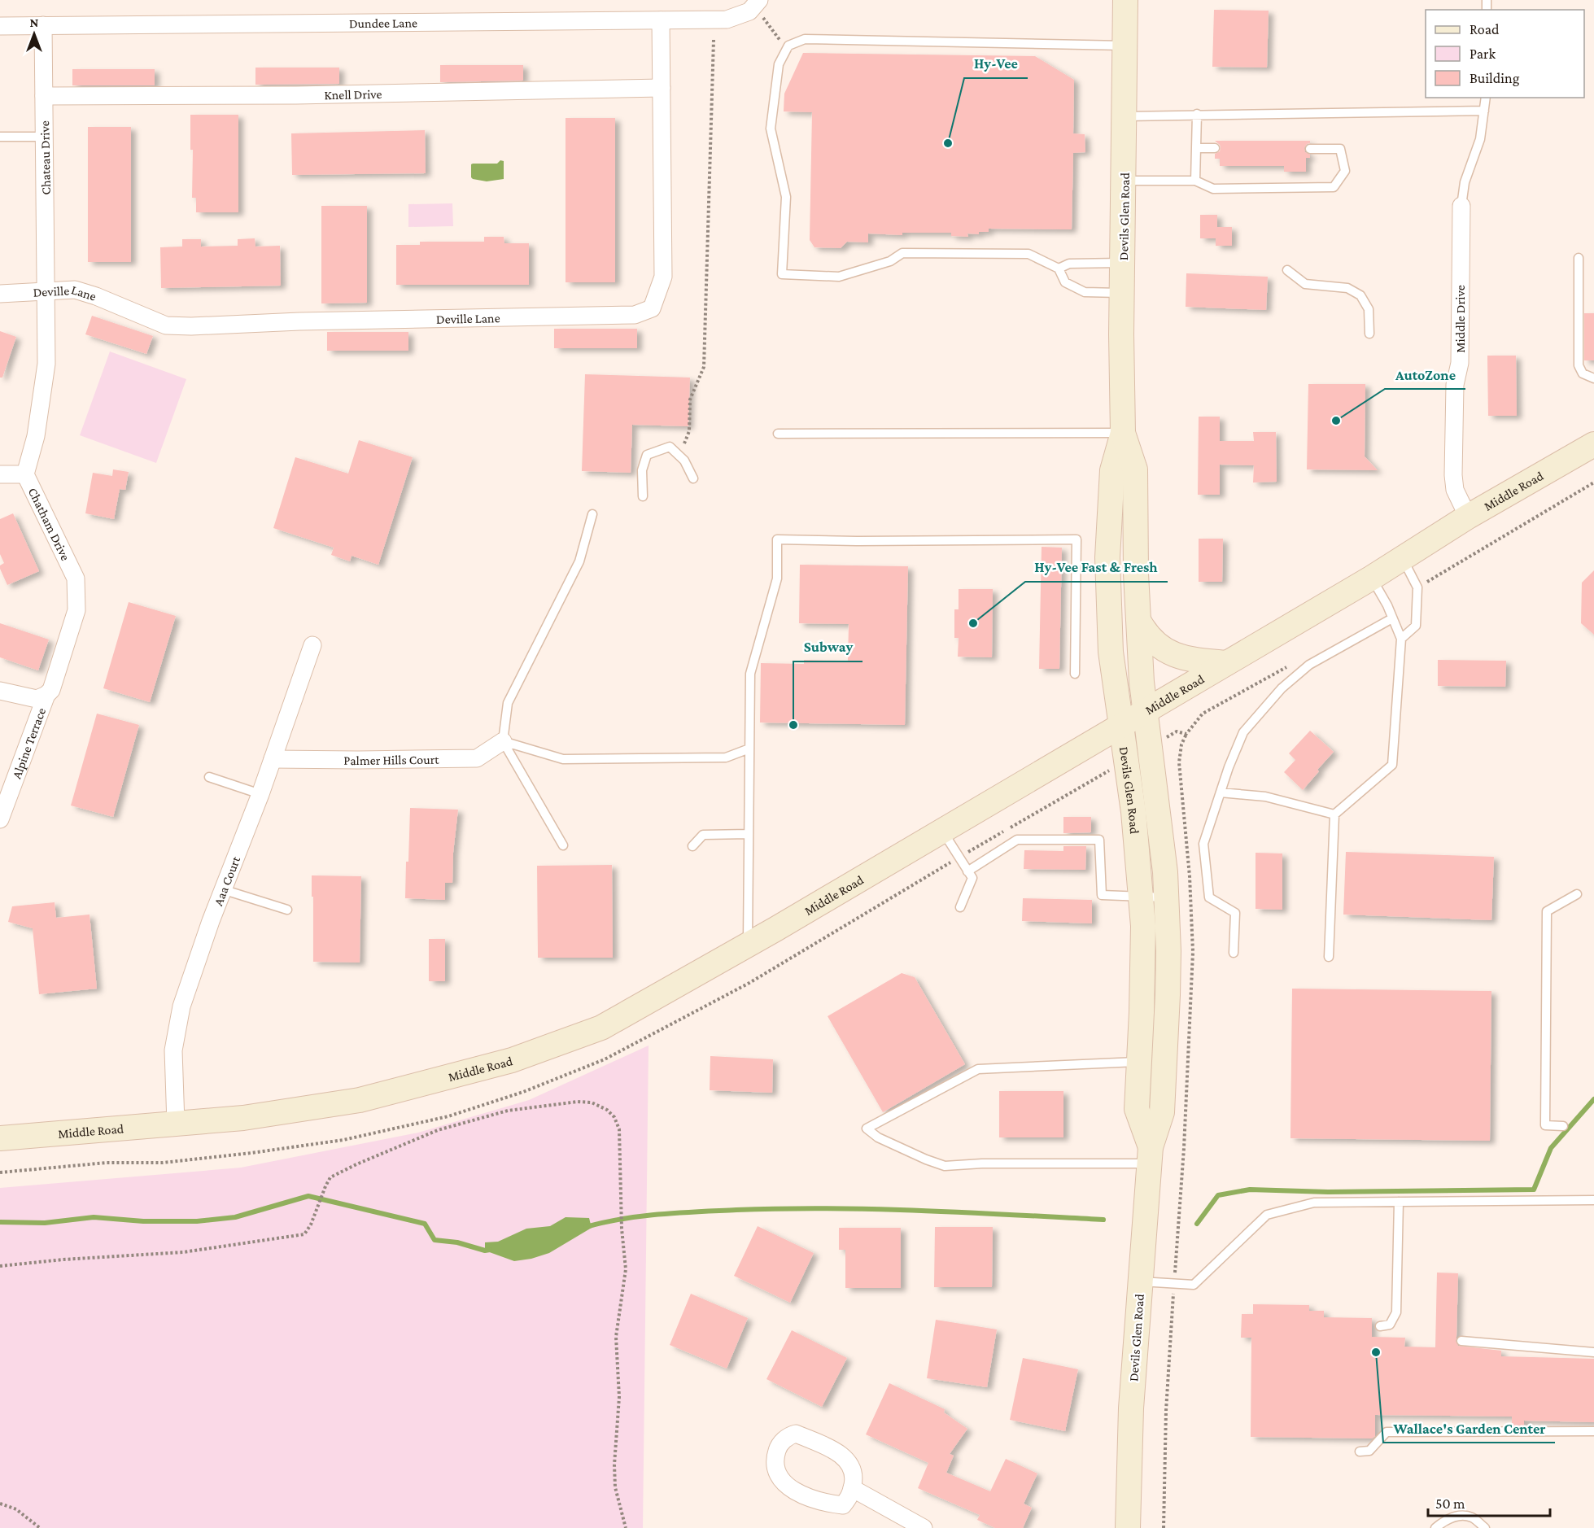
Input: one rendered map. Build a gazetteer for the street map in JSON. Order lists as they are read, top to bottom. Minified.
{"streets":{"main road":["Devils Glen Road","Middle Road"],"street":["Dundee Lane","Knell Drive","Chateau Drive","Deville Lane","Middle Drive","Chatham Drive","Alpine Terrace","Palmer Hills Court","Aaa Court"]},"crossings":[["Dundee Lane","Chateau Drive"],["Dundee Lane","Deville Lane"],["Knell Drive","Chateau Drive"],["Knell Drive","Deville Lane"],["Chateau Drive","Deville Lane"],["Chateau Drive","Chatham Drive"],["Devils Glen Road","Middle Road"],["Deville Lane","Chatham Drive"],["Middle Drive","Middle Road"],["Middle Road","Aaa Court"],["Chatham Drive","Alpine Terrace"],["Palmer Hills Court","Aaa Court"]],"places":["Hy-Vee","AutoZone","Hy-Vee Fast & Fresh","Subway","Wallace's Garden Center"],"legend":["Road","Park","Building"],"scale_bar":"50 m","north":"top"}
